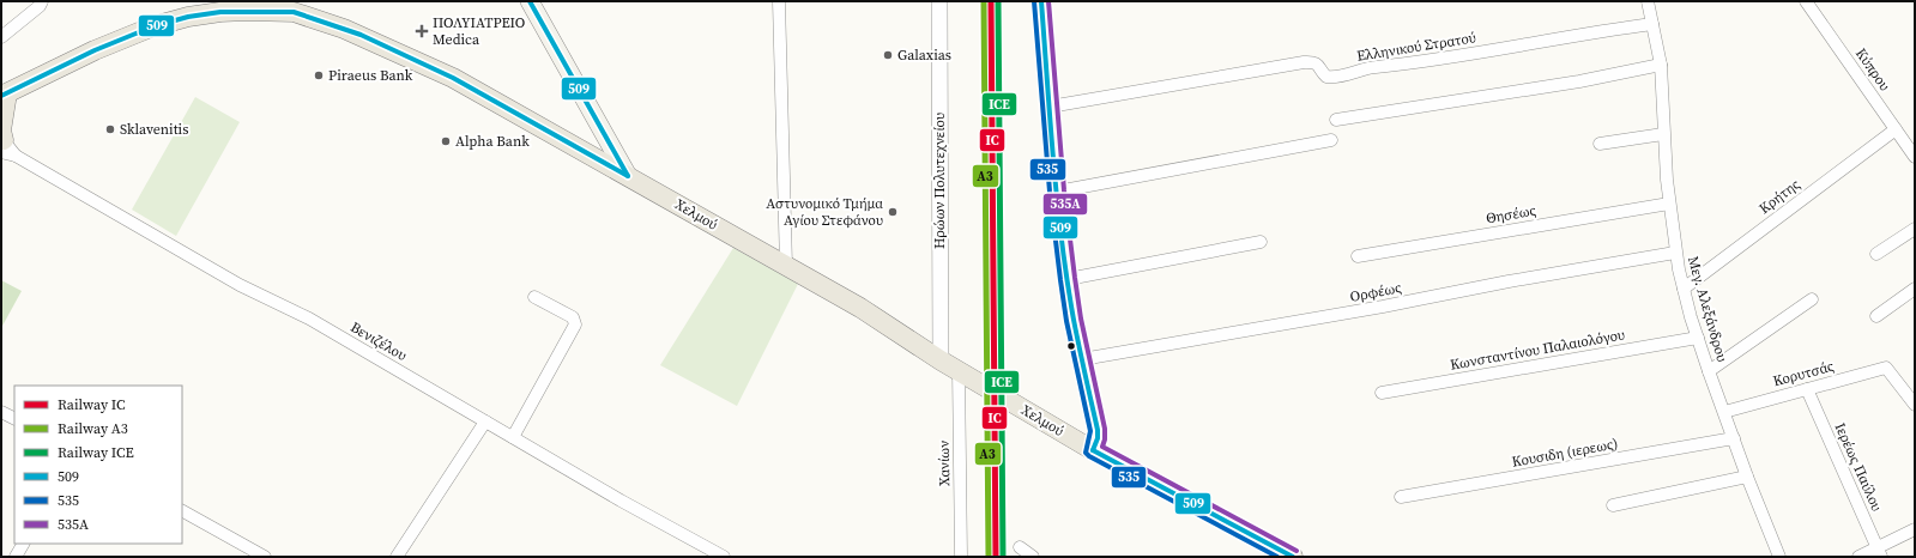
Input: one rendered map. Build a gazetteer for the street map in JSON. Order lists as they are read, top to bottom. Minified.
{"streets":{"main road":["Χελμού"],"street":["Ελληνικού Στρατού","Κύπρου","Ηρώων Πολυτεχνείου","Κρήτης","Θησέως","Ορφέως","Μεγ. Αλεξάνδρου","Βενιζέλου","Κωνσταντίνου Παλαιολόγου","Κορυτσάς","Κουσιδη (ιερεως)","Χανίων","Ιερέως Παύλου"]},"crossings":[["Ελληνικού Στρατού","Μεγ. Αλεξάνδρου"],["Κύπρου","Κρήτης"],["Ηρώων Πολυτεχνείου","Χελμού"],["Κρήτης","Μεγ. Αλεξάνδρου"],["Χελμού","Χανίων"],["Θησέως","Μεγ. Αλεξάνδρου"],["Ορφέως","Μεγ. Αλεξάνδρου"],["Μεγ. Αλεξάνδρου","Κωνσταντίνου Παλαιολόγου"],["Μεγ. Αλεξάνδρου","Κορυτσάς"],["Μεγ. Αλεξάνδρου","Κουσιδη (ιερεως)"],["Κορυτσάς","Ιερέως Παύλου"]],"places":{"health":["ΠΟΛΥΙΑΤΡΕΙΟ Medica"],"other":["Galaxias","Piraeus Bank","Sklavenitis","Alpha Bank","Αστυνομικό Τμήμα Αγίου Στεφάνου"]},"lines":["rail line IC","rail line A3","rail line ICE","transit line 509","transit line 535","transit line 535A"],"legend":["Railway IC","Railway A3","Railway ICE","509","535","535A"]}
